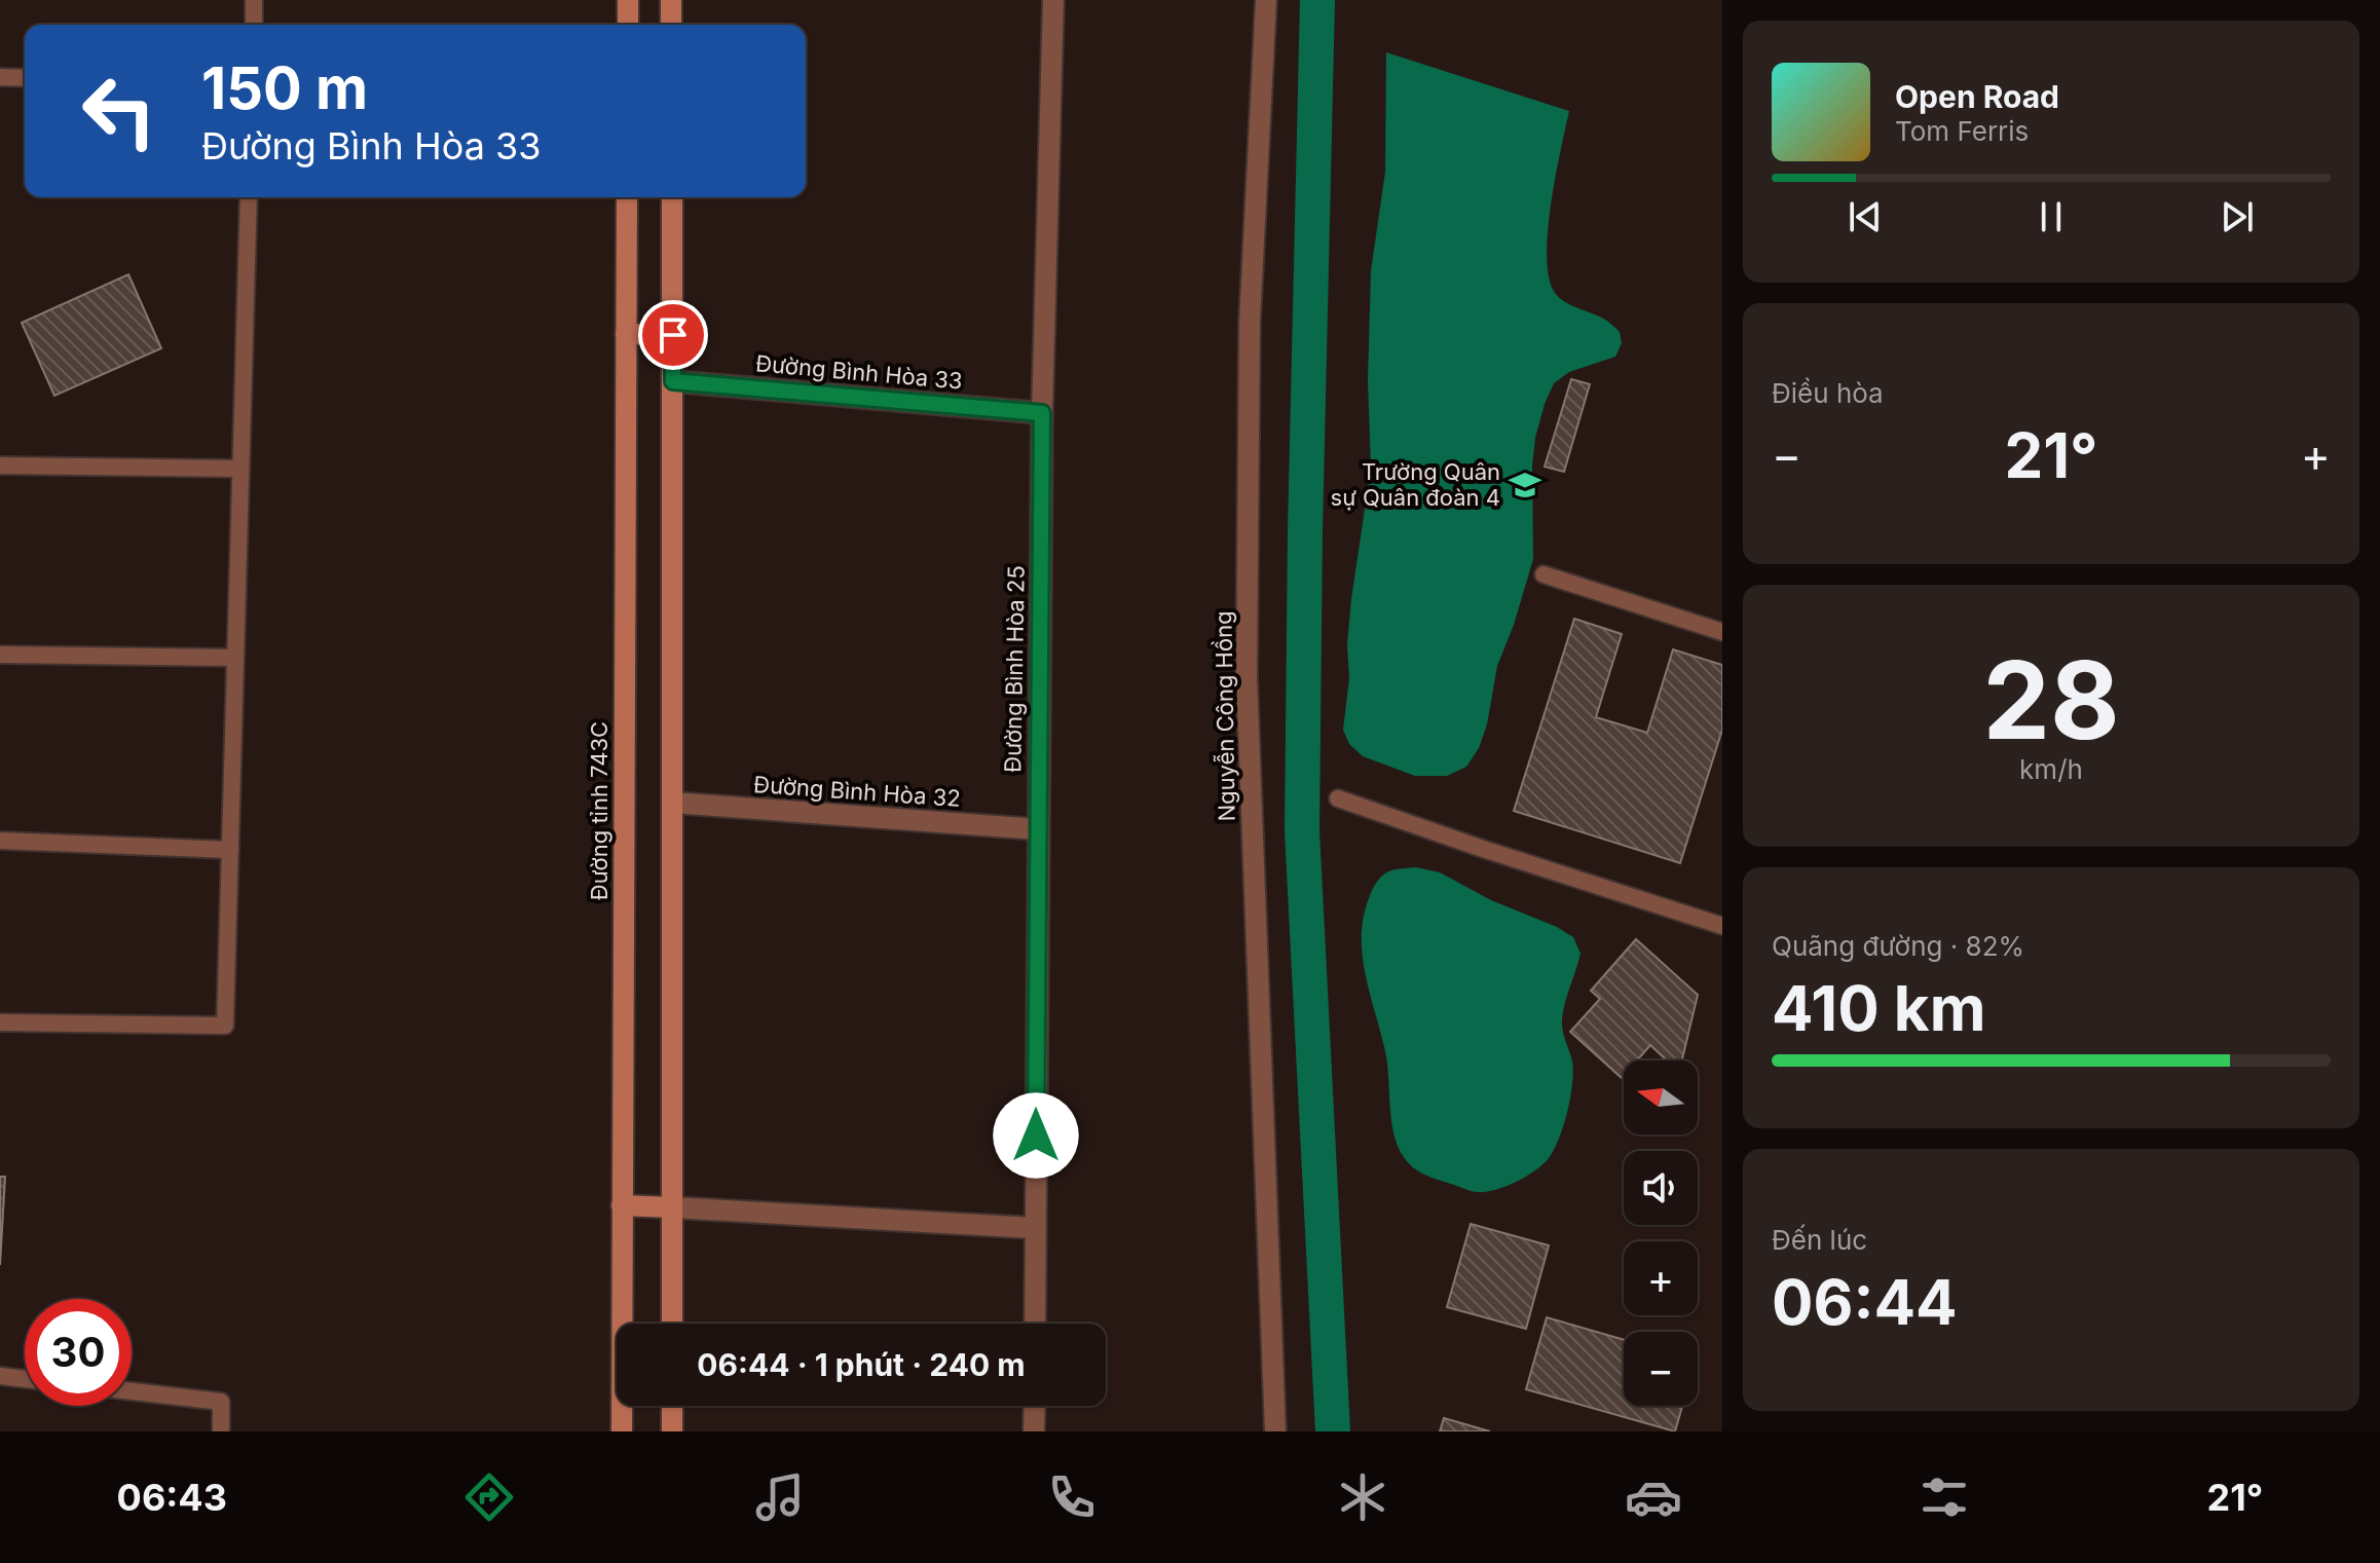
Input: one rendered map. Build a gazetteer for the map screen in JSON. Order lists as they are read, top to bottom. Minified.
{"streets":{"main road":["Đường tỉnh 743C"],"street":["Đường Bình Hòa 33","Đường Bình Hòa 25","Nguyễn Công Hồng","Đường Bình Hòa 32"]},"crossings":[["Đường Bình Hòa 33","Đường Bình Hòa 25"],["Đường Bình Hòa 25","Đường Bình Hòa 32"]],"places":{"school or university":["Trường Quân sự Quân đoàn 4"]},"north":"left","page":{"turn":["150 m","Đường Bình Hòa 33"],"song":["Open Road","Tom Ferris"],"tile":["Điều hòa",["28","km/h"],["Quãng đường · 82%","410 km"],["Đến lúc","06:44"]],"heat":["−","21°","+"],"map_buttons":["+","−"],"limit":"30","trip":"06:44 · 1 phút · 240 m","tabs":["06:43","21°"]}}
